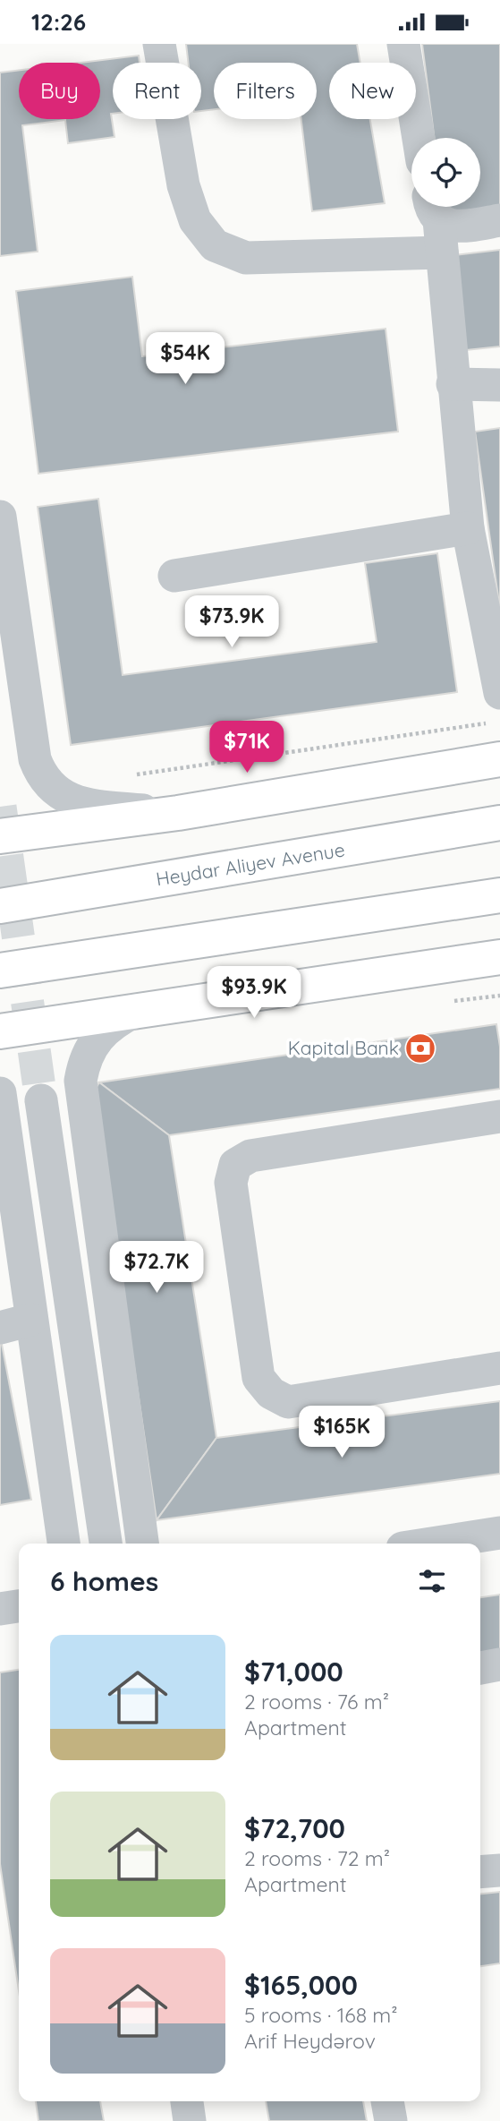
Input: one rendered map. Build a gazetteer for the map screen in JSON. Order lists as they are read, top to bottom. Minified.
{"streets":{"main road":["Heydar Aliyev Avenue"]},"places":{"bank":["Kapital Bank"]},"page":{"status":"12:26","chip":["Buy","Rent","Filters","New"],"price":["$54K","$73.9K","$71K","$93.9K","$72.7K","$165K"],"heading":"6 homes","list":[{"name":"$71,000","note":"2 rooms · 76 m² · Apartment"},{"name":"$72,700","note":"2 rooms · 72 m² · Apartment"},{"name":"$165,000","note":"5 rooms · 168 m² · Arif Heydərov"}]}}
